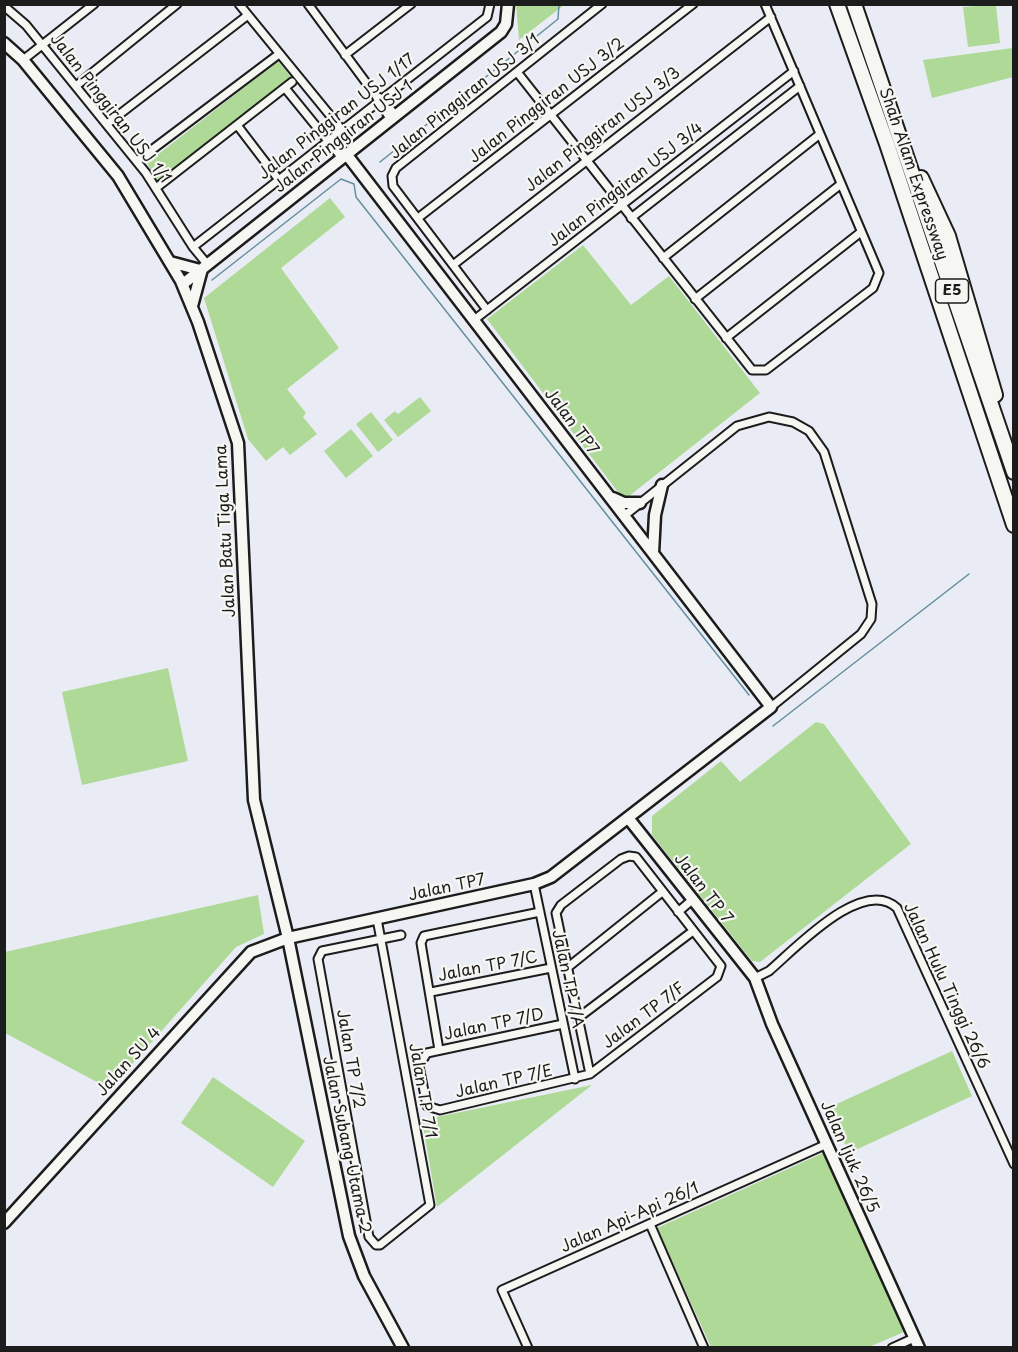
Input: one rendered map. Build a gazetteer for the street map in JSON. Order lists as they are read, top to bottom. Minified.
{"streets":{"highway":["Shah Alam Expressway","E5"],"street":["Jalan Pinggiran USJ 3/1","Jalan Pinggiran USJ 3/2","Jalan Pinggiran USJ 1/1","Jalan Pinggiran USJ 1/17","Jalan Pinggiran USJ 3/3","Jalan Pinggiran USJ 1","Jalan Pinggiran USJ 3/4","Jalan TP7","Jalan Batu Tiga Lama","Jalan TP 7","Jalan TP 7/C","Jalan TP 7/A","Jalan Hulu Tinggi 26/6","Jalan TP 7/F","Jalan TP 7/D","Jalan TP 7/2","Jalan SU 4","Jalan TP 7/E","Jalan TP 7/1","Jalan Subang Utama 2","Jalan Ijuk 26/5","Jalan Api-Api 26/1"]},"crossings":[["Jalan Pinggiran USJ 3/1","Jalan Pinggiran USJ 3/2"],["Jalan Pinggiran USJ 3/1","Jalan Pinggiran USJ 3/3"],["Jalan Pinggiran USJ 3/1","Jalan Pinggiran USJ 3/4"],["Jalan Pinggiran USJ 1/1","Jalan Pinggiran USJ 1/17"],["Jalan Pinggiran USJ 1/1","Jalan Pinggiran USJ 1"],["Jalan Pinggiran USJ 1","Jalan TP7"],["Jalan Pinggiran USJ 1","Jalan Batu Tiga Lama"],["Jalan Pinggiran USJ 3/4","Jalan TP7"],["Jalan TP7","Jalan Batu Tiga Lama"],["Jalan TP7","Jalan TP 7"],["Jalan TP7","Jalan TP 7/A"],["Jalan TP7","Jalan SU 4"],["Jalan TP7","Jalan TP 7/1"],["Jalan TP7","Jalan Subang Utama 2"],["Jalan Batu Tiga Lama","Jalan SU 4"],["Jalan Batu Tiga Lama","Jalan Subang Utama 2"],["Jalan TP 7","Jalan Hulu Tinggi 26/6"],["Jalan TP 7","Jalan Ijuk 26/5"],["Jalan TP 7/C","Jalan TP 7/A"],["Jalan TP 7/A","Jalan TP 7/F"],["Jalan TP 7/A","Jalan TP 7/D"],["Jalan TP 7/A","Jalan TP 7/E"],["Jalan Hulu Tinggi 26/6","Jalan Ijuk 26/5"],["Jalan TP 7/F","Jalan TP 7/E"],["Jalan TP 7/D","Jalan TP 7/E"],["Jalan TP 7/2","Jalan TP 7/1"],["Jalan SU 4","Jalan Subang Utama 2"],["Jalan Ijuk 26/5","Jalan Api-Api 26/1"]]}
